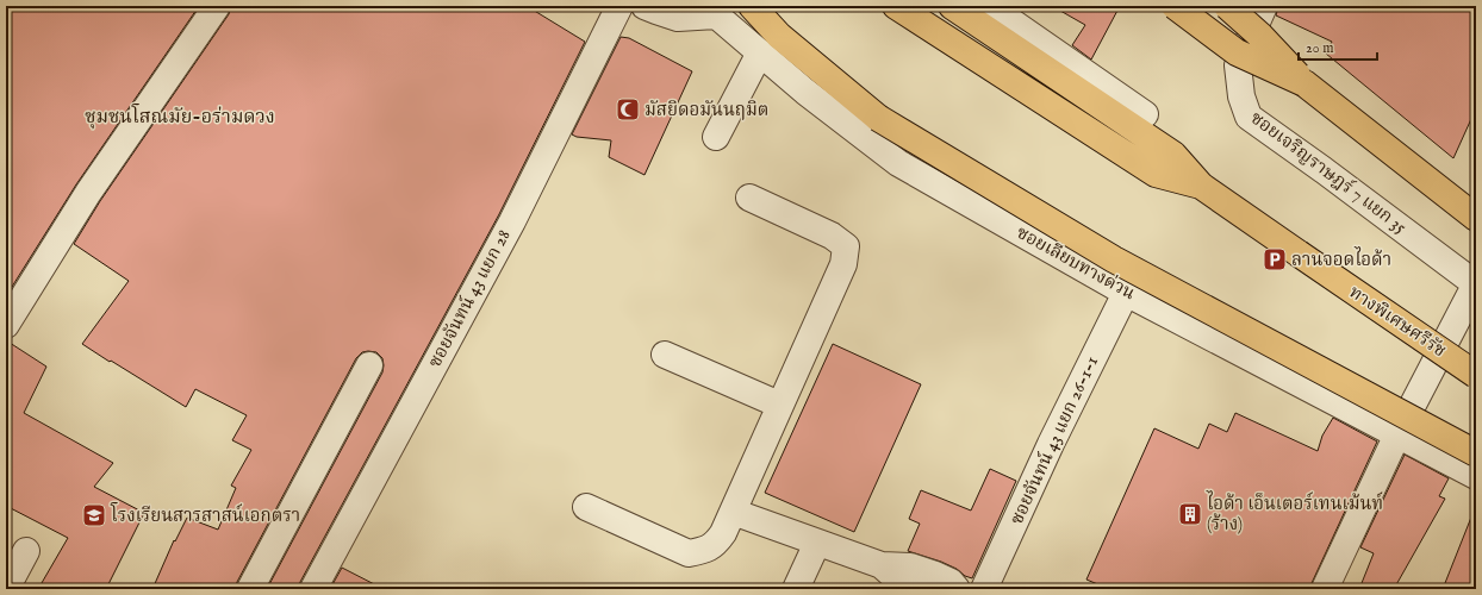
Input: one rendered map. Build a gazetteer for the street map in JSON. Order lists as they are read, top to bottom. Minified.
{"streets":{"highway":["ทางพิเศษศรีรัช"],"street":["ซอยเจริญราษฎร์ 7 แยก 35","ซอยเลียบทางด่วน","ซอยจันทน์ 43 แยก 28","ซอยจันทน์ 43 แยก 26-1-1"]},"crossings":[["ซอยเลียบทางด่วน","ซอยจันทน์ 43 แยก 26-1-1"]],"districts":["ชุมชนโสณมัย-อร่ามดวง"],"places":{"mosque":["มัสยิดอมันนฤมิต"],"parking":["ลานจอดไอด้า"],"building":["ไอด้า เอ็นเตอร์เทนเม้นท์ (ร้าง)"],"school or university":["โรงเรียนสารสาสน์เอกตรา"]},"scale_bar":"20 m"}
